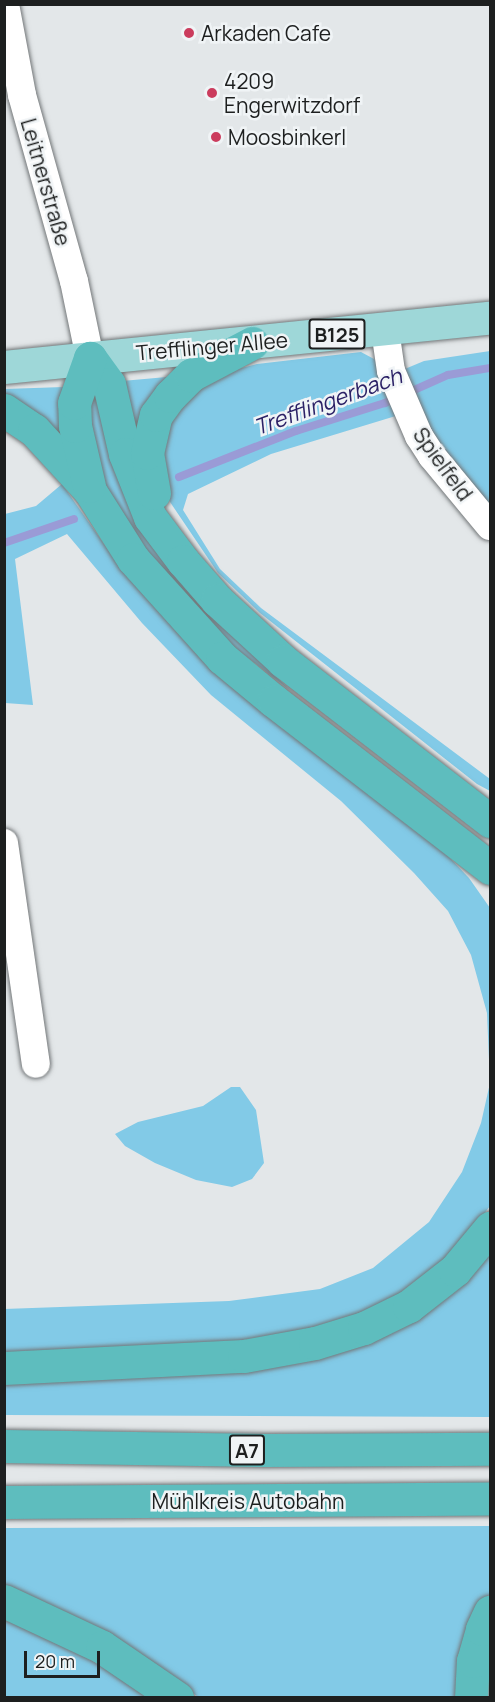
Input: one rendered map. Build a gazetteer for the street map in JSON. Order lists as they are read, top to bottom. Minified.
{"streets":{"highway":["A7","Mühlkreis Autobahn"],"main road":["B125","Trefflinger Allee"],"street":["Leitnerstraße","Spielfeld"]},"crossings":[["Leitnerstraße","Trefflinger Allee"],["Trefflinger Allee","Spielfeld"]],"water":["Trefflingerbach"],"places":["Arkaden Cafe","4209 Engerwitzdorf","Moosbinkerl"],"scale_bar":"20 m"}
